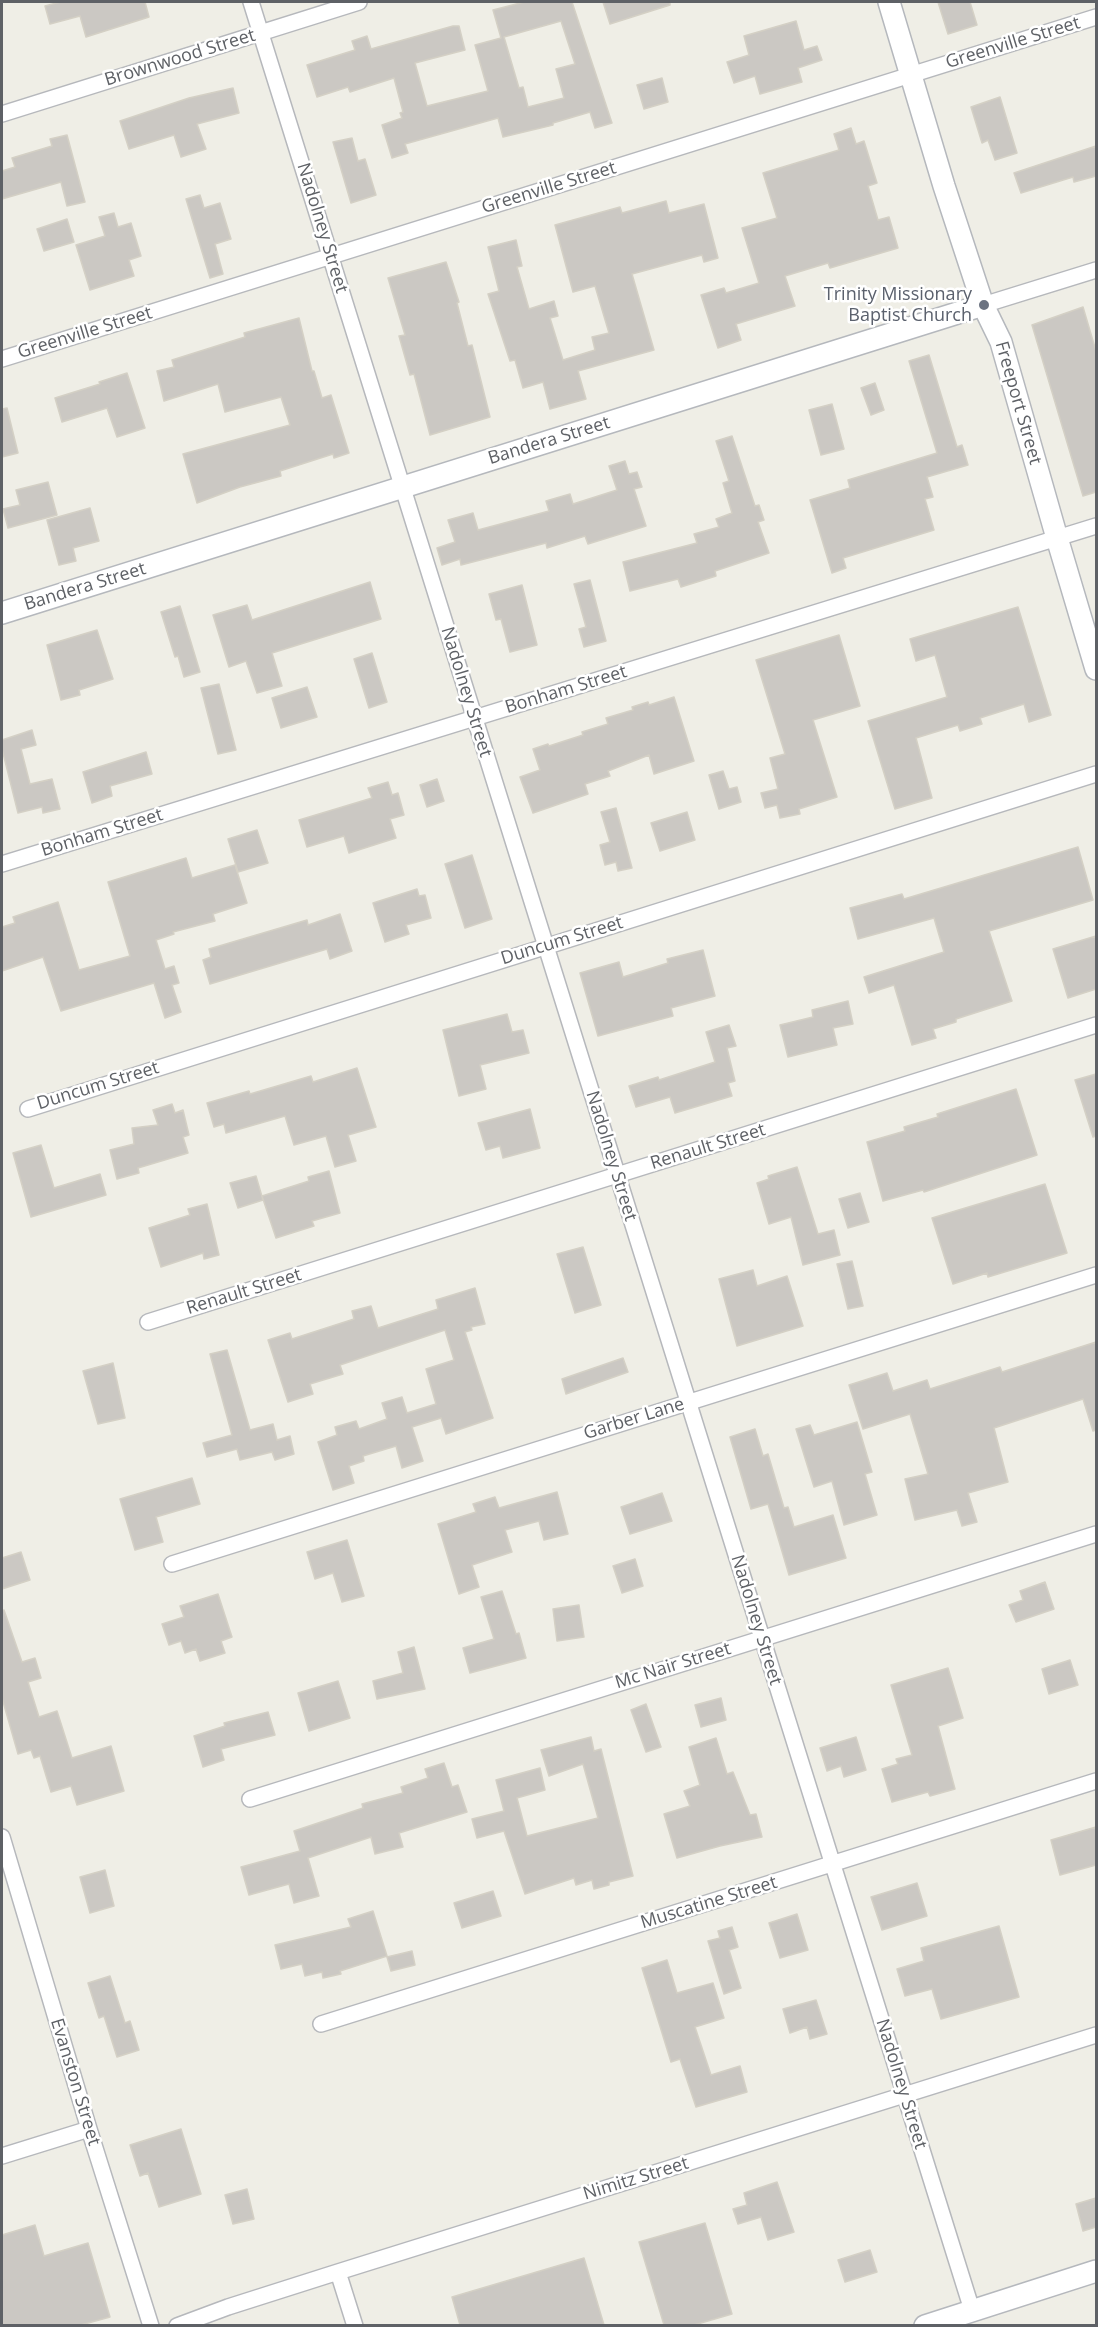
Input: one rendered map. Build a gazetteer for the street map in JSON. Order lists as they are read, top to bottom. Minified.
{"streets":{"street":["Greenville Street","Brownwood Street","Nadolney Street","Freeport Street","Bandera Street","Bonham Street","Duncum Street","Renault Street","Garber Lane","Mc Nair Street","Muscatine Street","Evanston Street","Nimitz Street"]},"crossings":[["Greenville Street","Nadolney Street"],["Greenville Street","Freeport Street"],["Brownwood Street","Nadolney Street"],["Nadolney Street","Bandera Street"],["Nadolney Street","Bonham Street"],["Nadolney Street","Duncum Street"],["Nadolney Street","Renault Street"],["Nadolney Street","Garber Lane"],["Nadolney Street","Mc Nair Street"],["Nadolney Street","Muscatine Street"],["Nadolney Street","Nimitz Street"],["Freeport Street","Bandera Street"],["Freeport Street","Bonham Street"]],"places":["Trinity Missionary Baptist Church"]}
